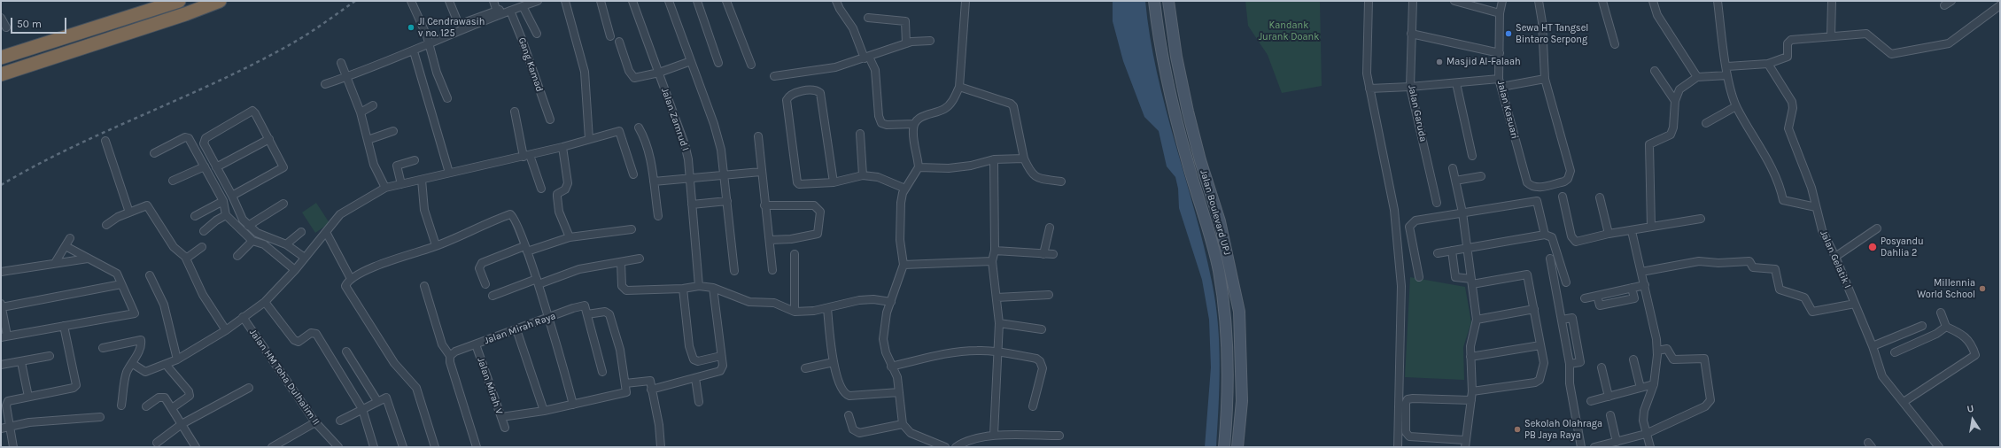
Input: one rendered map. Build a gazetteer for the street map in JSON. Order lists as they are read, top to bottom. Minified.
{"streets":{"street":["Gang Kamad","Jalan Kasuari","Jalan Garuda","Jalan Zamrud I","Jalan Boulevard UPJ","Jalan Gelatik I","Jalan Mirah Raya","Jalan HM Toha Dulhalim II","Jalan Mirah V"]},"crossings":[["Jalan Mirah Raya","Jalan Mirah V"]],"parks":["Kandank Jurank Doank"],"places":["Jl Cendrawasih v no. 125","Sewa HT Tangsel Bintaro Serpong","Masjid Al-Falaah","Posyandu Dahlia 2","Millennia World School","Sekolah Olahraga PB Jaya Raya"],"scale_bar":"50 m","north":"top"}
